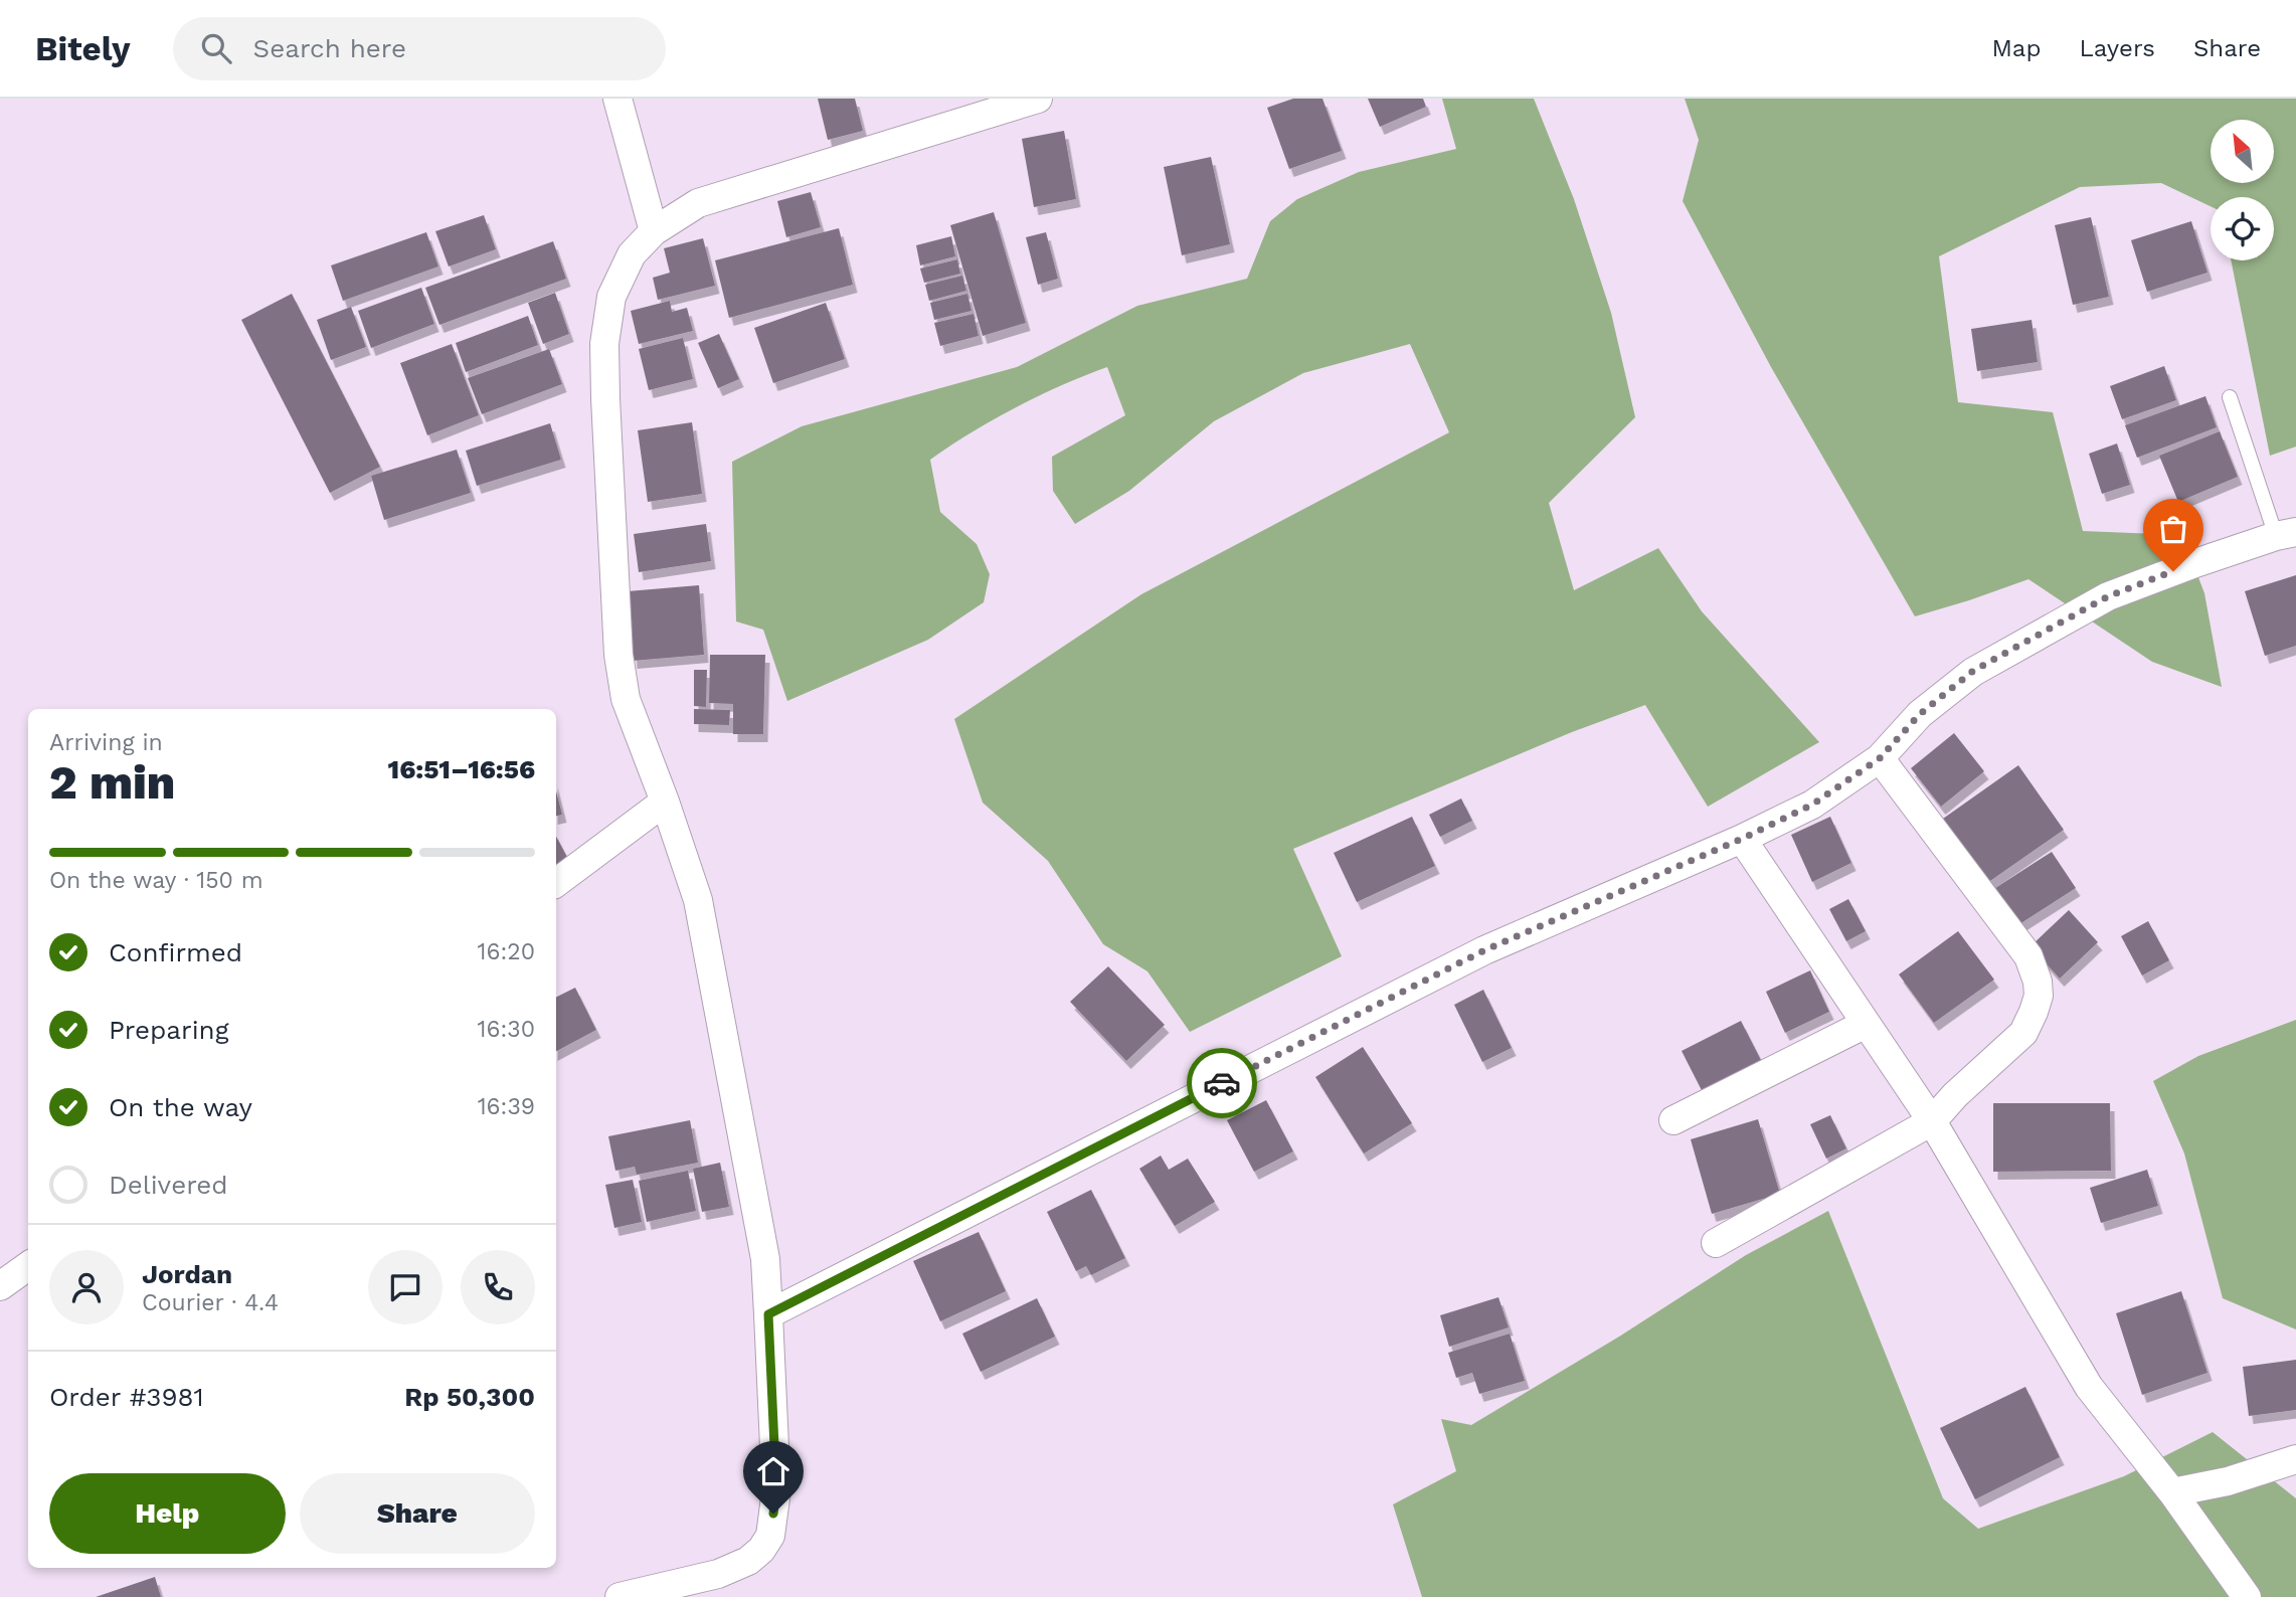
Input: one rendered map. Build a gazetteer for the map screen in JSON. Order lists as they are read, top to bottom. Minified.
{"north":"top left","page":{"header":"Bitely","search":"Search here","nav":["Map","Layers","Share"],"heading":["2 min","Arriving in","16:51–16:56"],"panel":["Jordan","Courier · 4.4","Order #3981","Rp 50,300"],"bar":"On the way · 150 m","list":[["Confirmed","16:20"],["Preparing","16:30"],["On the way","16:39"],"Delivered"],"buttons":["Help","Share"]}}
